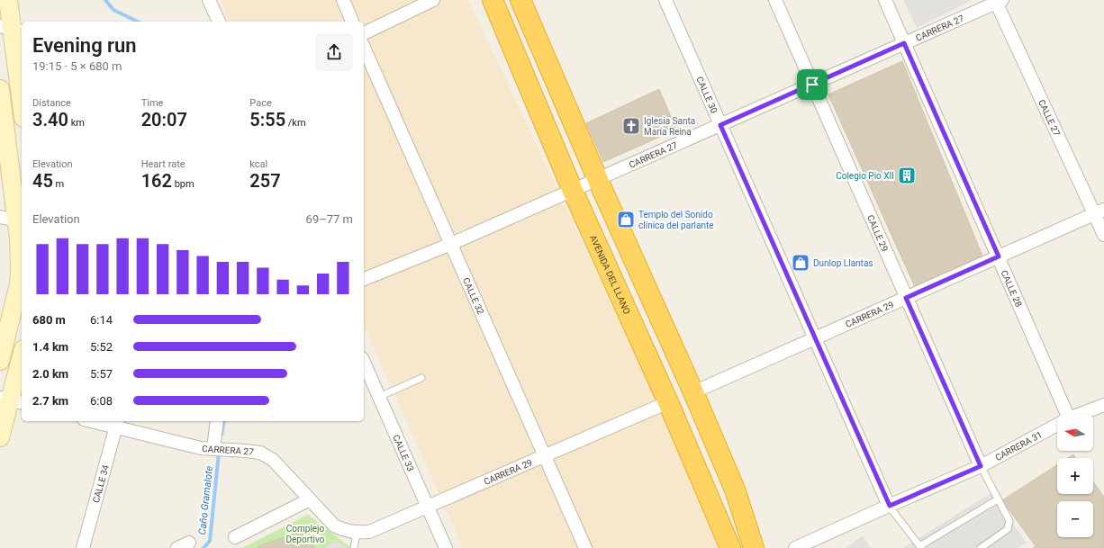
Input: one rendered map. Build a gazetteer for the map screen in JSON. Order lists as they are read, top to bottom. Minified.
{"streets":{"highway":["AVENIDA DEL LLANO"],"street":["CARRERA 27","CALLE 30","CALLE 27","CALLE 29","CALLE 28","CALLE 32","CARRERA 29","CARRERA 31","CALLE 33","CALLE 34"]},"crossings":[["CARRERA 27","CALLE 30"],["CARRERA 27","CALLE 27"],["CARRERA 27","CALLE 29"],["CARRERA 27","AVENIDA DEL LLANO"],["CARRERA 27","CALLE 28"],["CARRERA 27","CALLE 32"],["CARRERA 27","CARRERA 29"],["CARRERA 27","CALLE 34"],["CALLE 30","CARRERA 29"],["CALLE 30","CARRERA 31"],["CALLE 27","CARRERA 29"],["CALLE 29","CARRERA 29"],["CALLE 29","CARRERA 31"],["AVENIDA DEL LLANO","CARRERA 29"],["CALLE 28","CARRERA 29"],["CALLE 32","CARRERA 29"],["CARRERA 29","CALLE 33"]],"water":["Caño Gramalote"],"parks":["Complejo Deportivo"],"places":{"church":["Iglesia Santa María Reina"],"building":["Colegio Pio XII"],"shop":["Templo del Sonido clínica del parlante","Dunlop Llantas"]},"north":"left","page":{"heading":["Evening run","19:15 · 5 × 680 m"],"stats":[["Distance","3.40 km"],["Time","20:07"],["Pace","5:55 /km"],["Elevation","45 m"],["Heart rate","162 bpm"],["kcal","257"]],"chart":["Elevation","69–77 m"],"list":[{"name":"680 m","note":"6:14"},{"name":"1.4 km","note":"5:52"},{"name":"2.0 km","note":"5:57"},{"name":"2.7 km","note":"6:08"}],"map_buttons":["+","−"]}}
